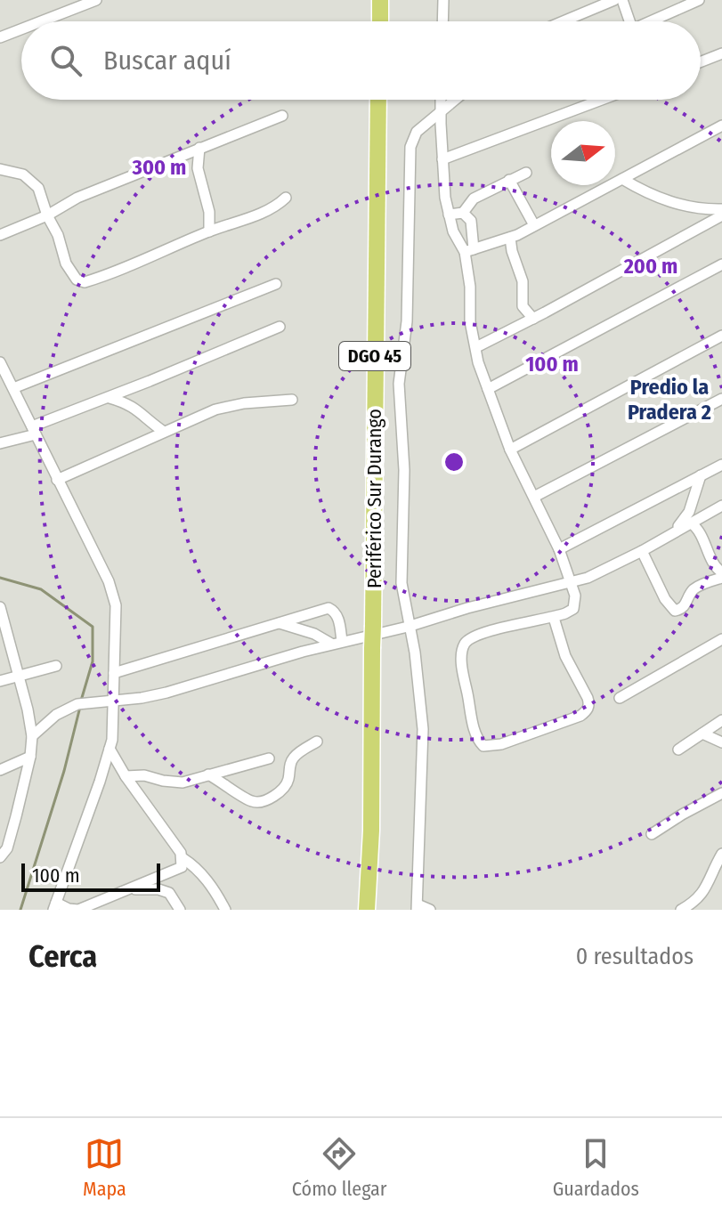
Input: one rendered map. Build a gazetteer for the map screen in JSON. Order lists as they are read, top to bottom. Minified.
{"streets":{"highway":["DGO 45","Periférico Sur Durango"]},"districts":["Predio la Pradera 2"],"scale_bar":"100 m","north":"right","page":{"search":"Buscar aquí","scale":"100 m","heading":["Cerca","0 resultados"],"nav":["Mapa","Cómo llegar","Guardados"]},"rings":["300 m","200 m","100 m"]}
